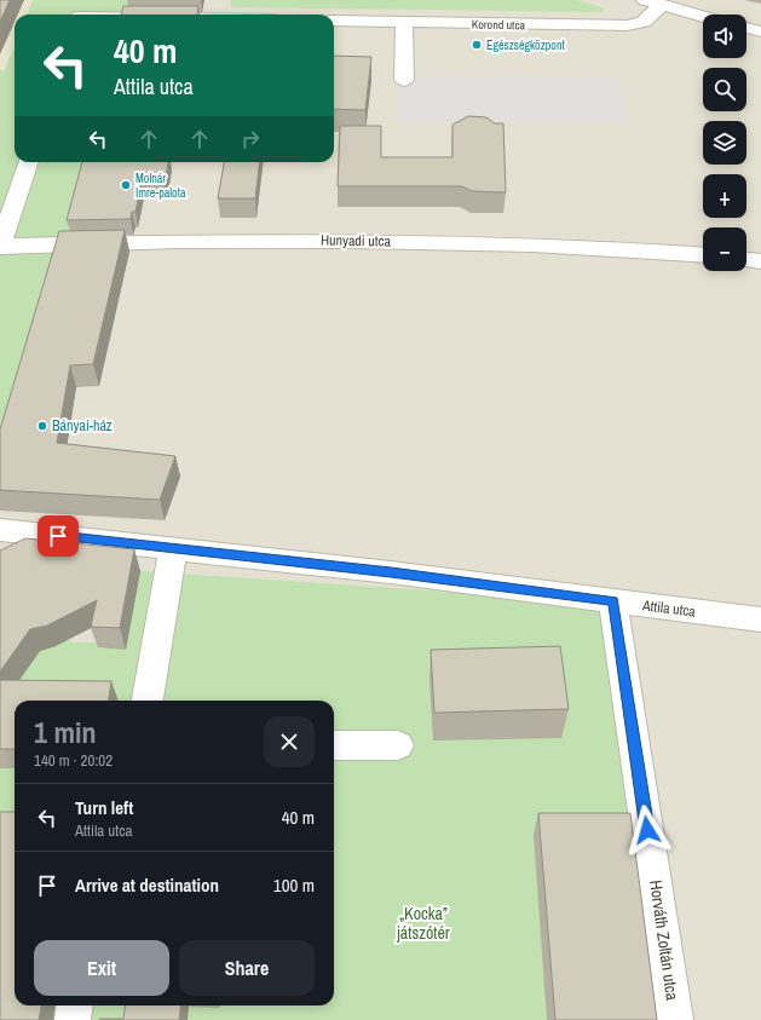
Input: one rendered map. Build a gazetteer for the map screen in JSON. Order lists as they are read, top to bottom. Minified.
{"streets":{"street":["Korond utca","Hunyadi utca","Attila utca","Horváth Zoltán utca"]},"crossings":[["Attila utca","Horváth Zoltán utca"]],"parks":["„Kocka” játszótér"],"places":["Egészségközpont","Molnár Imre-palota","Bányai-ház"],"page":{"map_buttons":["+","−"],"turn":["40 m","Attila utca"],"heading":["1 min","140 m · 20:02"],"list":[{"name":"Turn left","note":"Attila utca","value":"40 m"},{"name":"Arrive at destination","value":"100 m"}],"buttons":["Exit","Share"]}}
